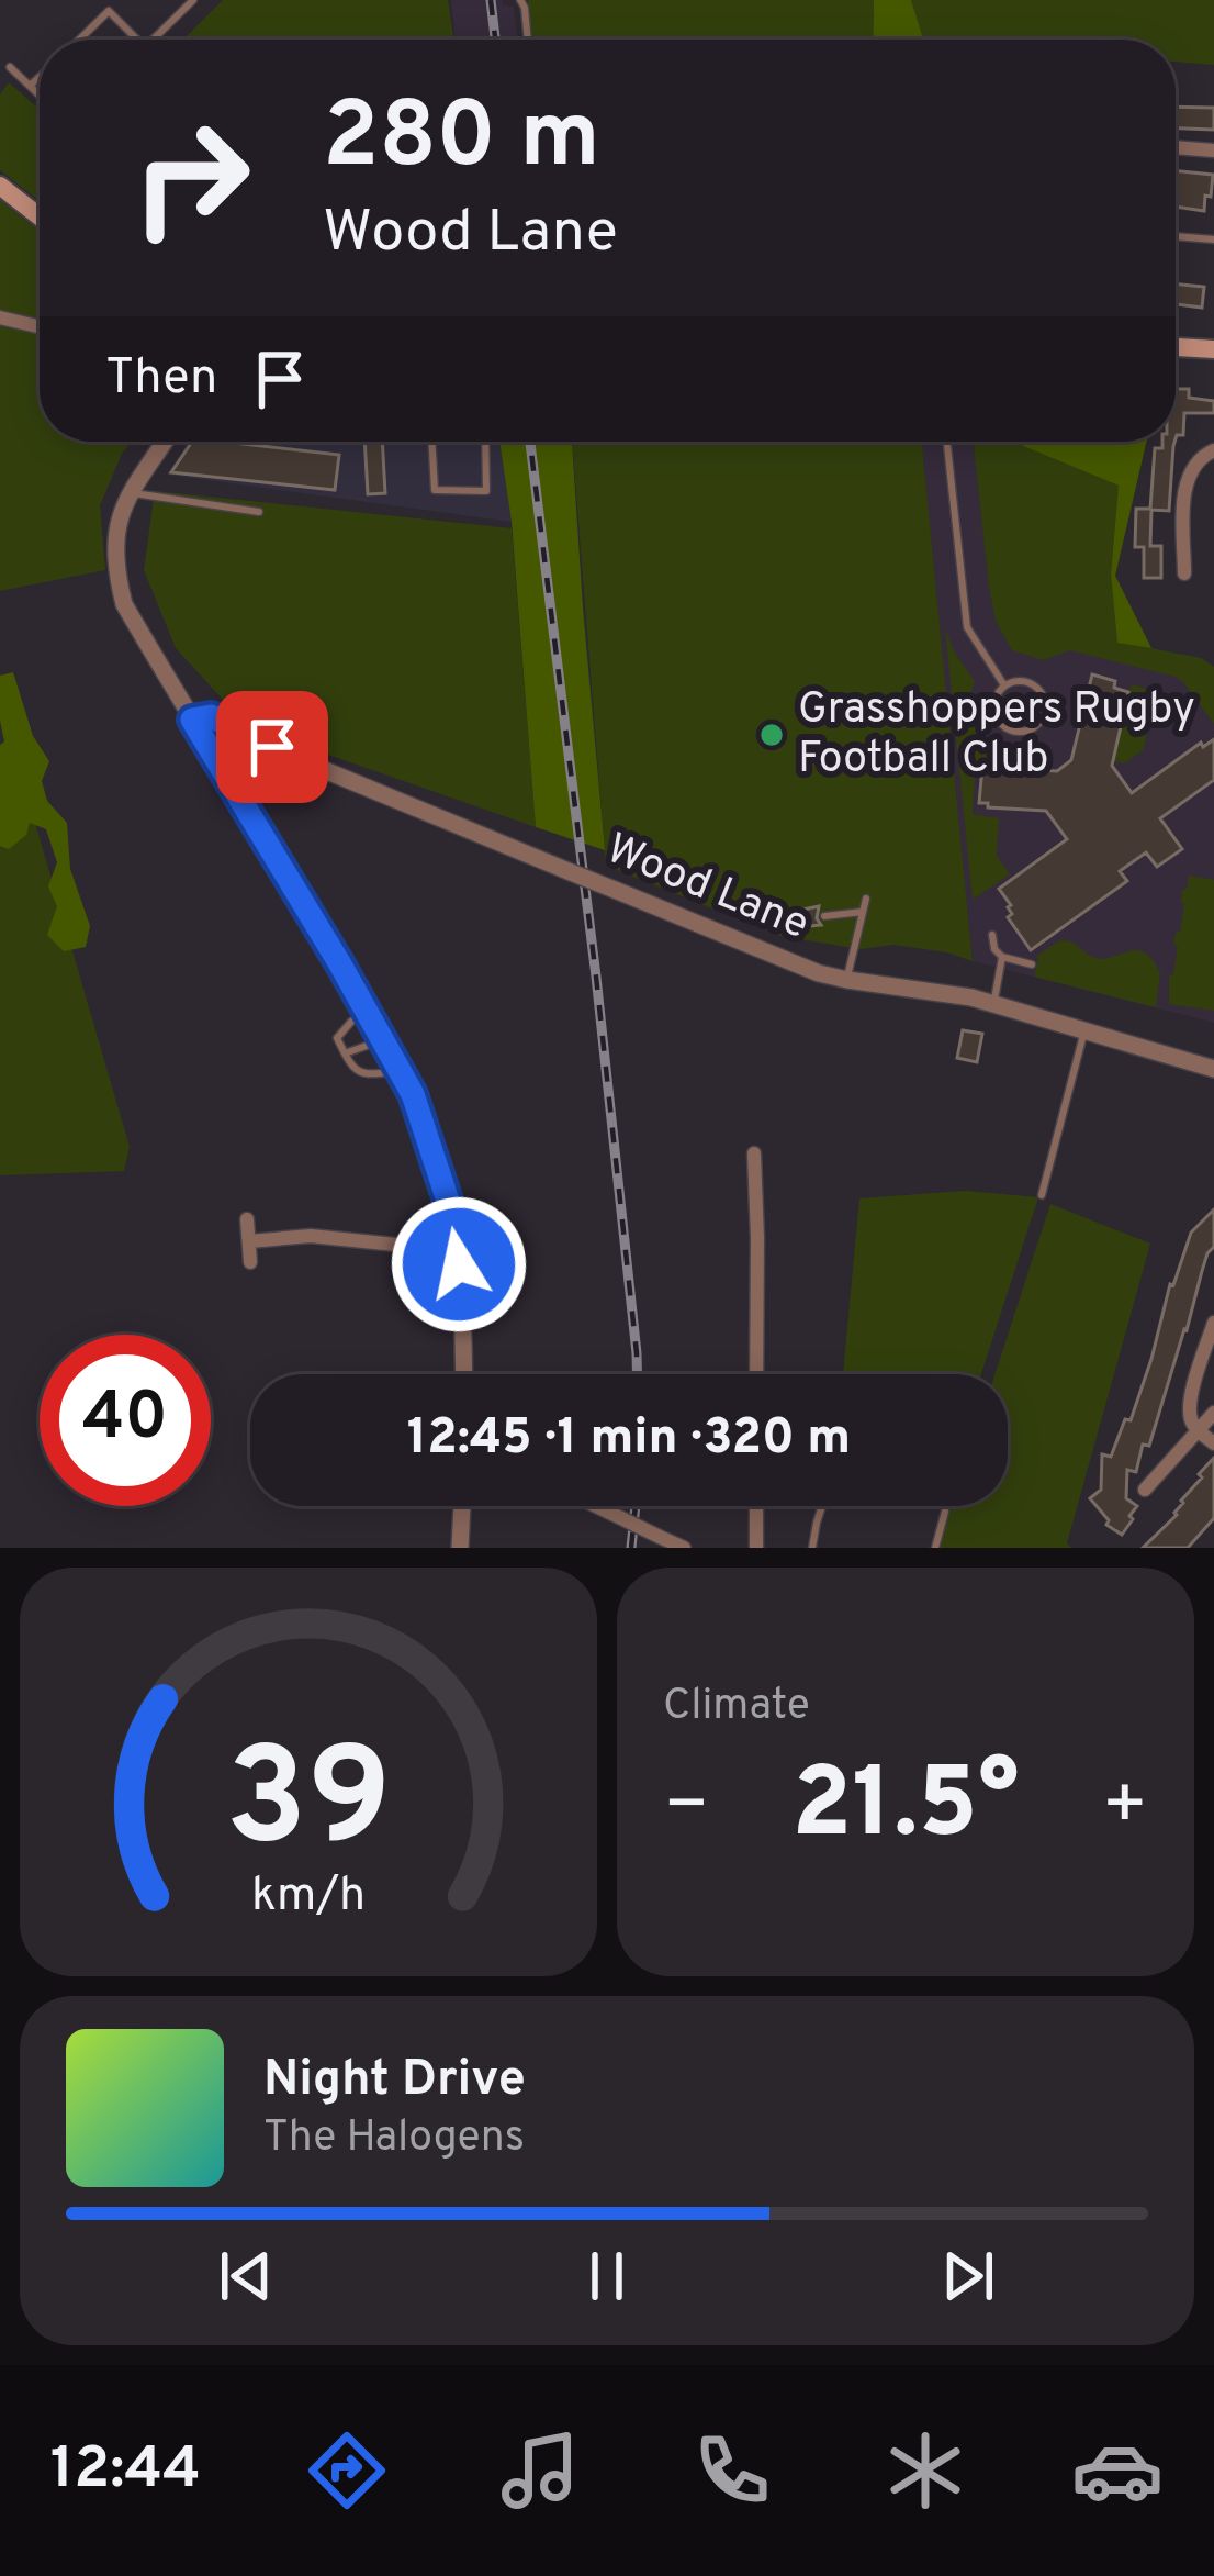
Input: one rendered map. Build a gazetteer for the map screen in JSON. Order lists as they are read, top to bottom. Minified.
{"streets":{"street":["Wood Lane"]},"places":["Grasshoppers Rugby Football Club"],"page":{"turn":["280 m","Wood Lane"],"then":"Then","limit":"40","trip":"12:45 · 1 min · 320 m","tile":"Climate","heat":["−","21.5°","+"],"song":["Night Drive","The Halogens"],"tabs":"12:44","gauge":["39","km/h"]}}
